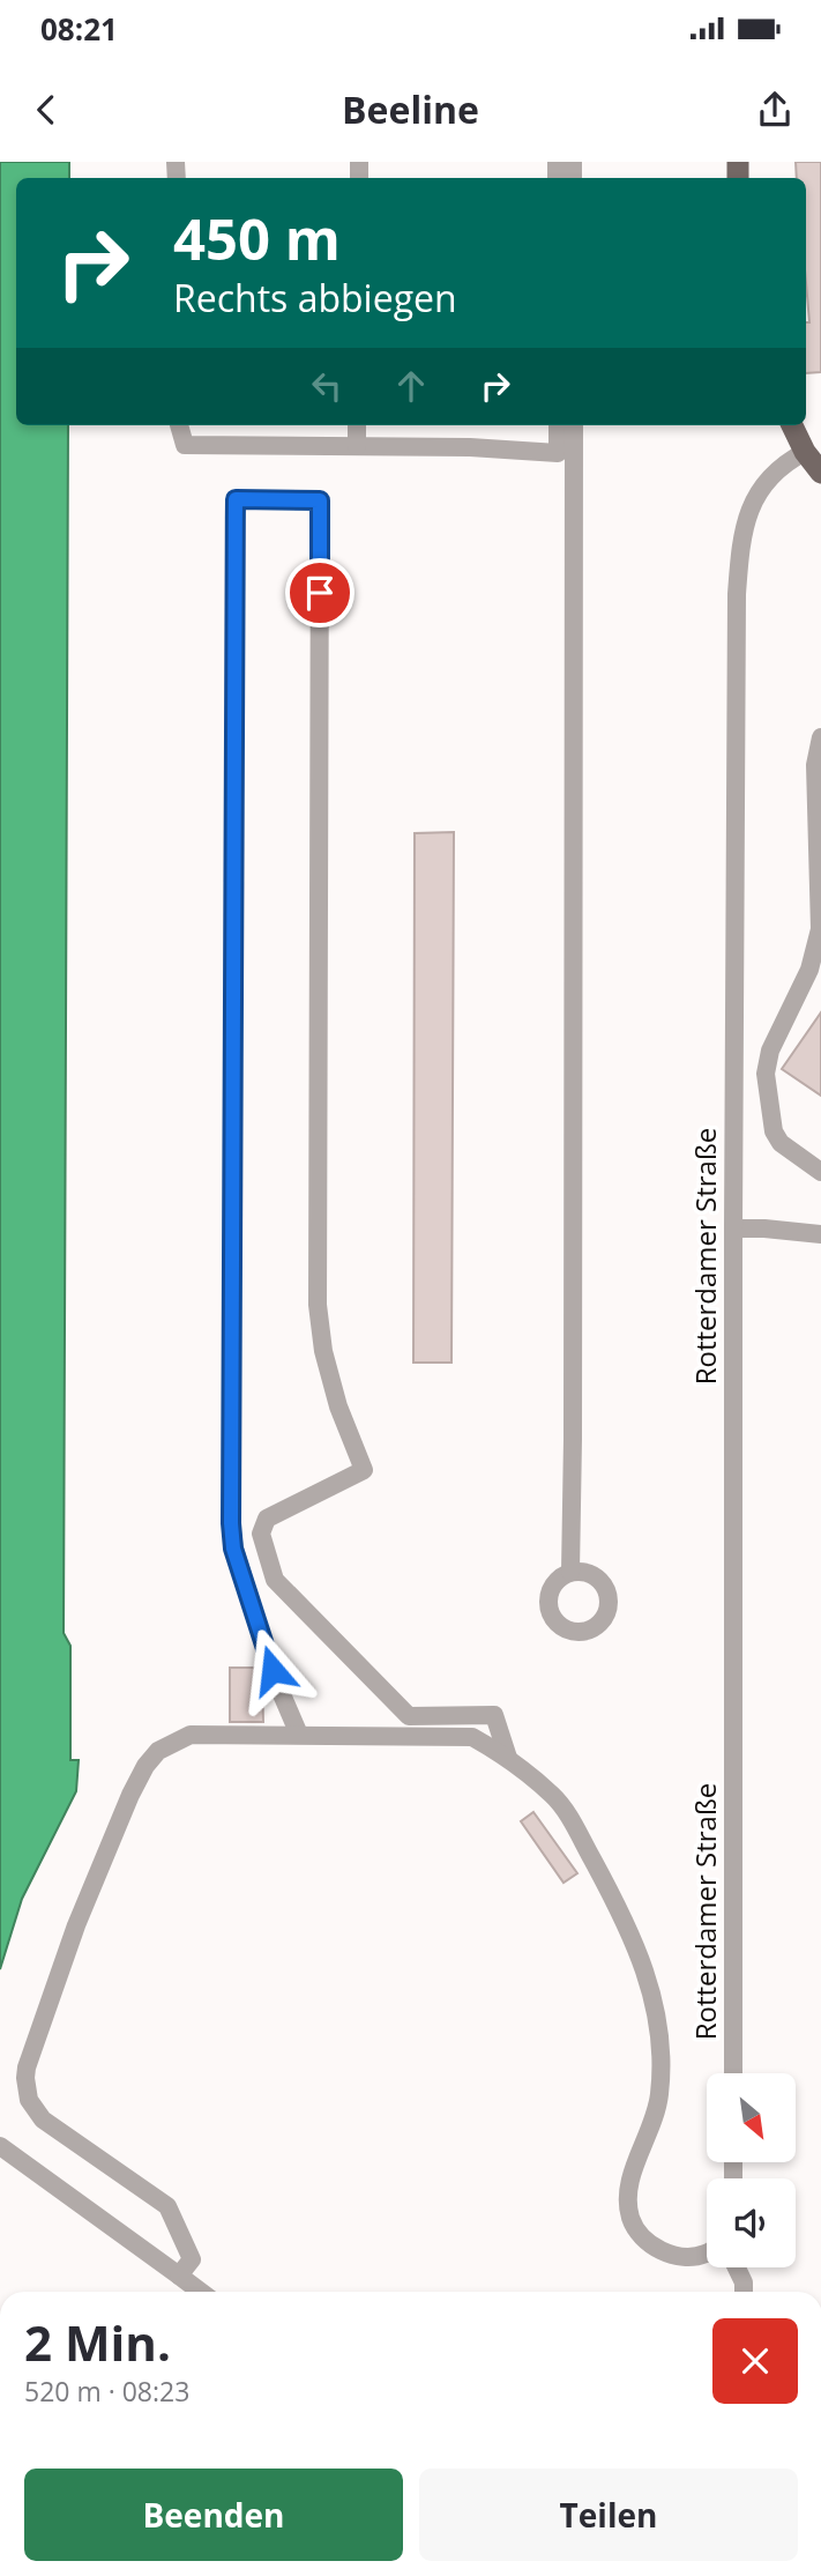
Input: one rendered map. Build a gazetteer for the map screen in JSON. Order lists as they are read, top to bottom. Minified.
{"streets":{"street":["Rotterdamer Straße"]},"north":"bottom right","page":{"status":"08:21","header":"Beeline","turn":["450 m","Rechts abbiegen"],"heading":["2 Min.","520 m · 08:23"],"buttons":["Beenden","Teilen"]}}
